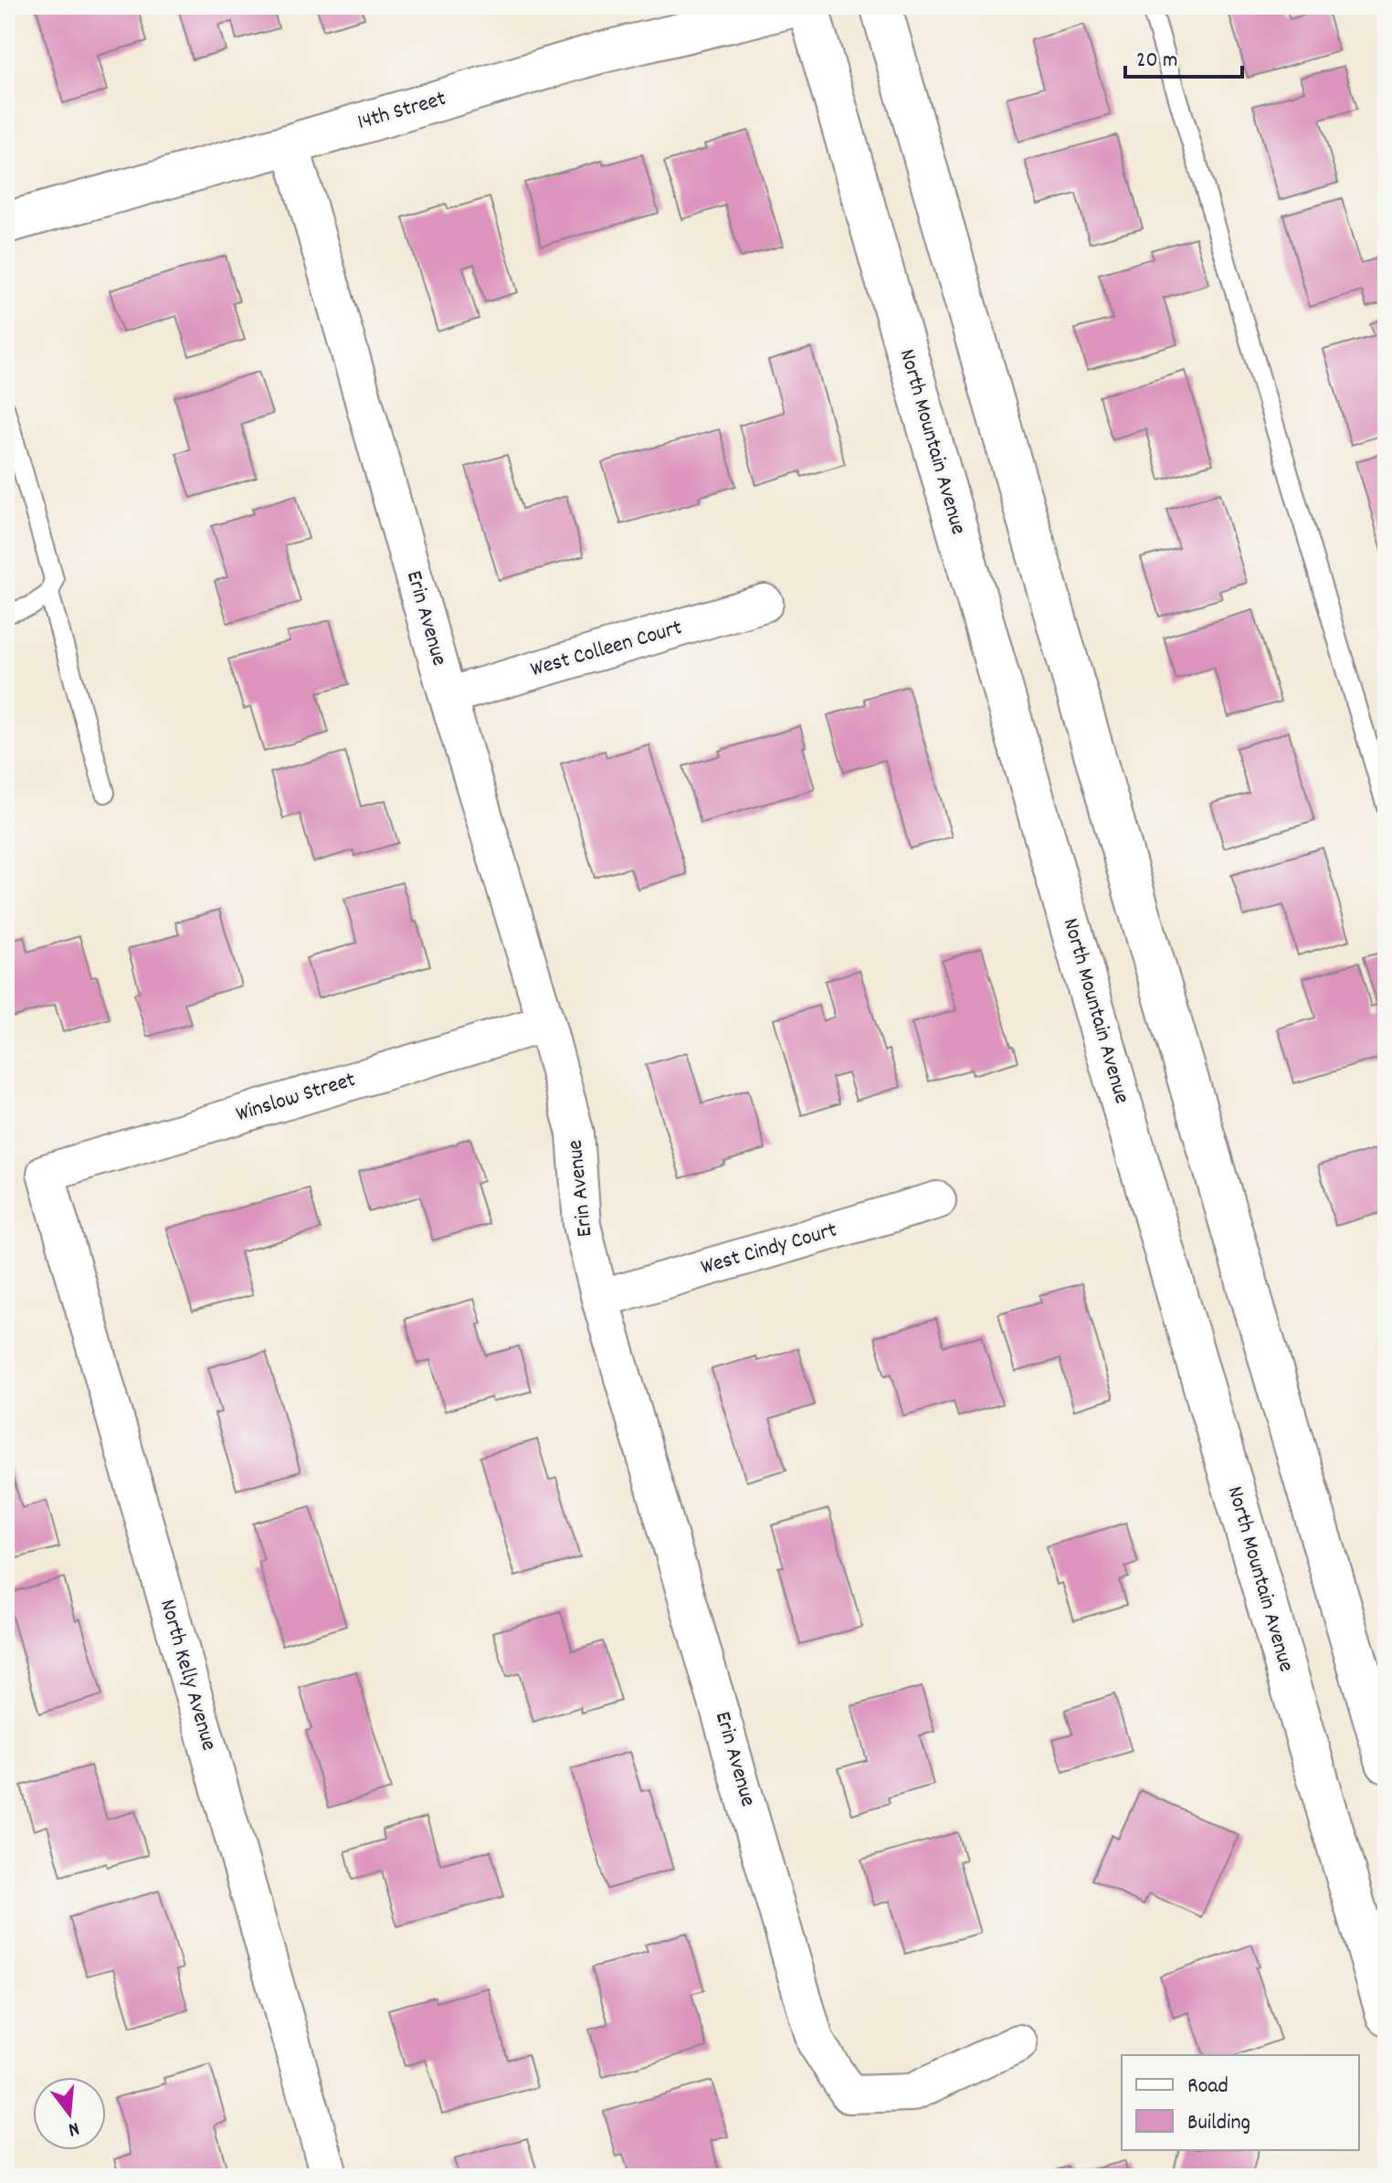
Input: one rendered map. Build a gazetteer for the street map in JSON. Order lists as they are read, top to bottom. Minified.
{"streets":{"main road":["14th Street","North Mountain Avenue"],"street":["Erin Avenue","West Colleen Court","Winslow Street","West Cindy Court","North Kelly Avenue"]},"crossings":[["14th Street","Erin Avenue"],["Erin Avenue","West Colleen Court"],["Erin Avenue","Winslow Street"],["Erin Avenue","West Cindy Court"],["Winslow Street","North Kelly Avenue"]],"legend":["Road","Building"],"scale_bar":"20 m","north":"bottom"}
